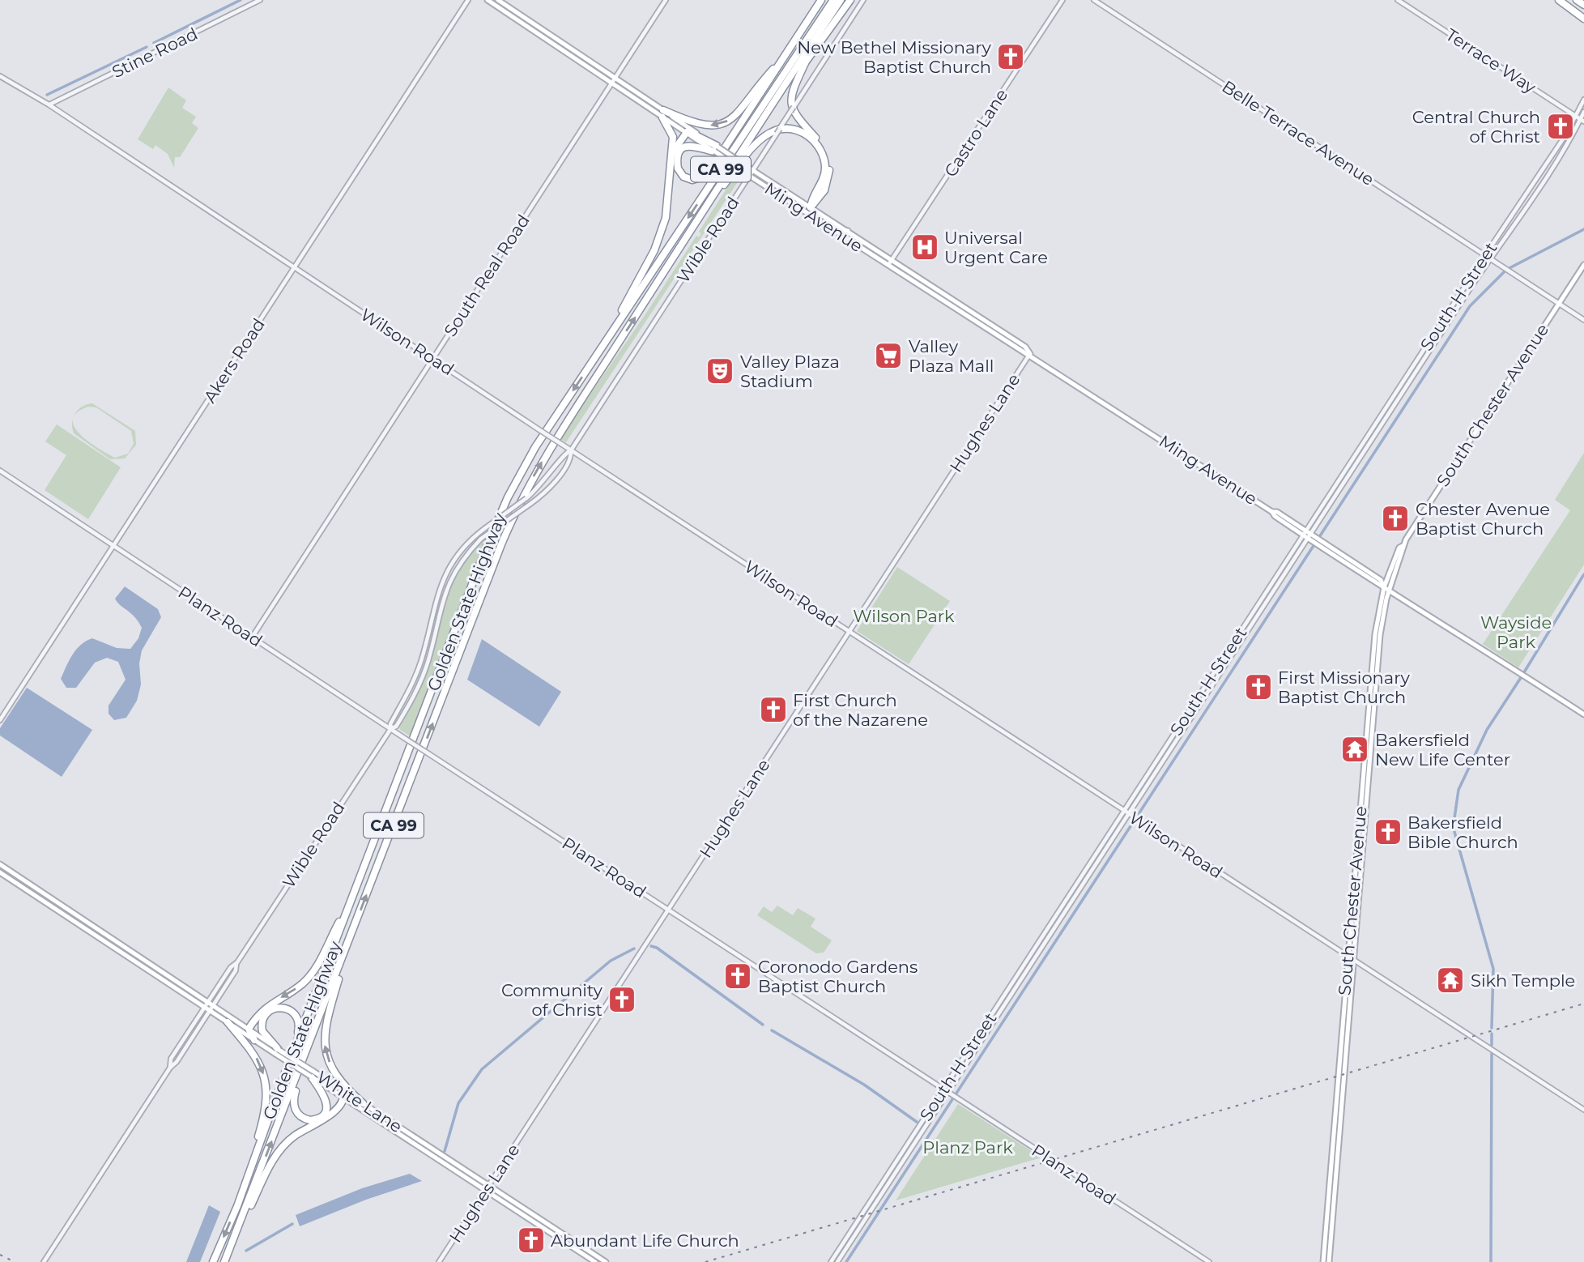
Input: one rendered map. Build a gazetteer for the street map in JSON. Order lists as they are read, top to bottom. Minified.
{"streets":{"highway":["CA 99","Golden State Highway"],"main road":["Ming Avenue","South Chester Avenue","White Lane"],"street":["Stine Road","Terrace Way","Castro Lane","Belle Terrace Avenue","Wible Road","South Real Road","South H Street","Wilson Road","Akers Road","Hughes Lane","Planz Road"]},"crossings":[["Stine Road","Wilson Road"],["Terrace Way","South H Street"],["Castro Lane","Ming Avenue"],["Belle Terrace Avenue","South H Street"],["Belle Terrace Avenue","South Chester Avenue"],["Ming Avenue","Wible Road"],["Ming Avenue","South Real Road"],["Ming Avenue","South H Street"],["Ming Avenue","South Chester Avenue"],["Ming Avenue","Hughes Lane"],["Wible Road","Wilson Road"],["Wible Road","Planz Road"],["Wible Road","White Lane"],["South Real Road","Wilson Road"],["South Real Road","Planz Road"],["South H Street","Wilson Road"],["South H Street","Planz Road"],["Wilson Road","Akers Road"],["Wilson Road","South Chester Avenue"],["Wilson Road","Hughes Lane"],["Akers Road","Planz Road"],["Hughes Lane","Planz Road"],["Hughes Lane","White Lane"]],"parks":["Wilson Park","Wayside Park","Planz Park"],"places":{"church":["New Bethel Missionary Baptist Church","Central Church of Christ","Chester Avenue Baptist Church","First Missionary Baptist Church","First Church of the Nazarene","Bakersfield Bible Church","Coronodo Gardens Baptist Church","Community of Christ","Abundant Life Church"],"hospital":["Universal Urgent Care"],"supermarket":["Valley Plaza Mall"],"theatre":["Valley Plaza Stadium"],"temple":["Bakersfield New Life Center","Sikh Temple"]}}
